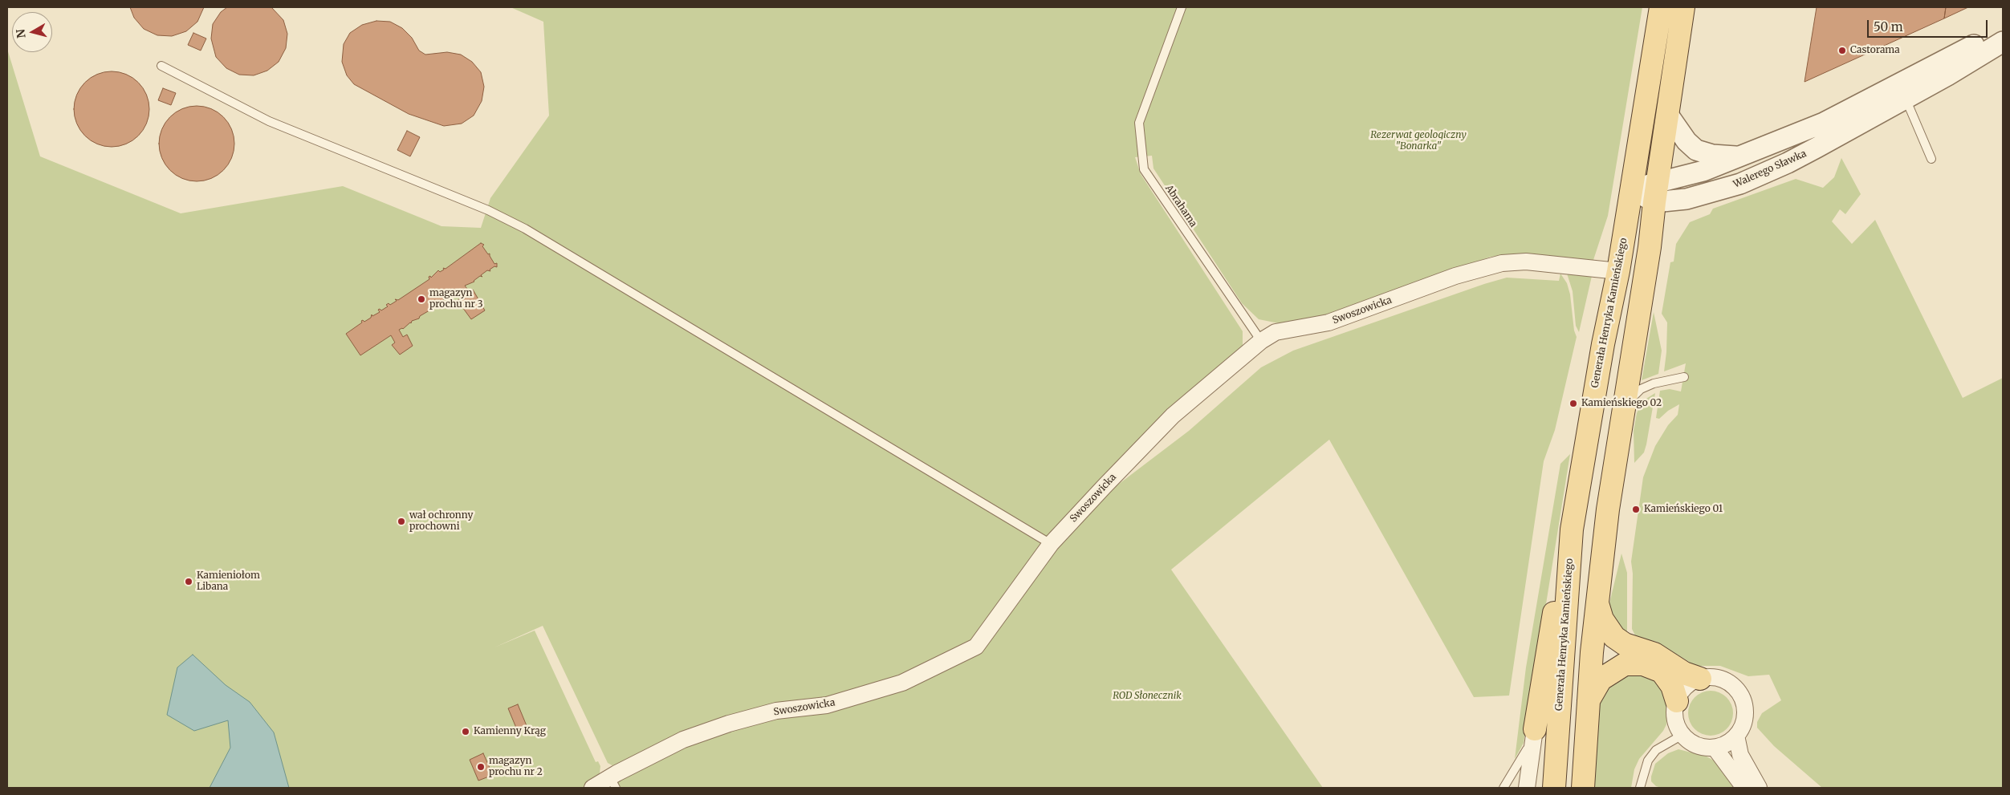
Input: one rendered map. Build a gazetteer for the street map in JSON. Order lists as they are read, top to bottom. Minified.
{"streets":{"main road":["Generała Henryka Kamieńskiego"],"street":["Walerego Sławka","Swoszowicka"],"lane":["Abrahama"]},"crossings":[["Abrahama","Swoszowicka"],["Swoszowicka","Generała Henryka Kamieńskiego"]],"parks":["Rezerwat geologiczny \"Bonarka\"","ROD Słonecznik"],"places":["Castorama","magazyn prochu nr 3","Kamieńskiego 02","Kamieńskiego 01","wał ochronny prochowni","Kamieniołom Libana","Kamienny Krąg","magazyn prochu nr 2"],"scale_bar":"50 m","north":"left"}
